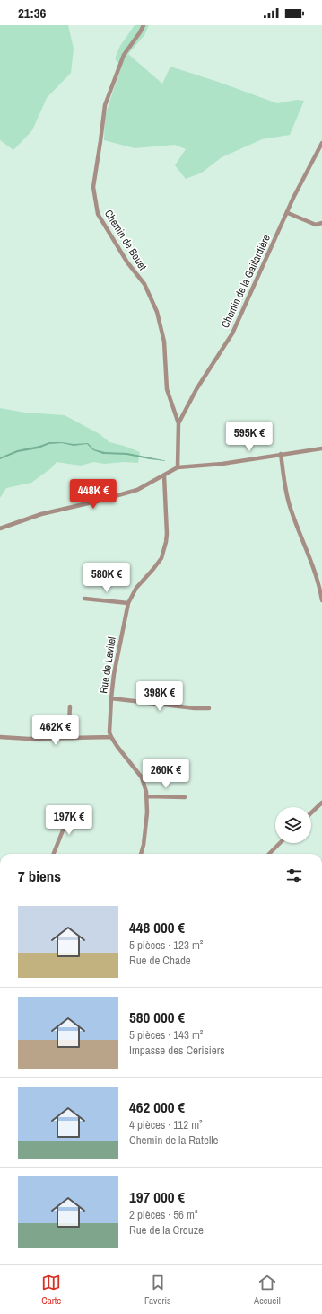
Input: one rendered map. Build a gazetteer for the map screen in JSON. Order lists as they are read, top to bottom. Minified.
{"streets":{"street":["Chemin de Bouet","Chemin de la Gaillardière","Rue de Lavitel"]},"crossings":[["Chemin de Bouet","Chemin de la Gaillardière"]],"page":{"status":"21:36","price":["595K €","448K €","580K €","398K €","462K €","260K €","197K €"],"heading":"7 biens","list":[{"name":"448 000 €","note":"5 pièces · 123 m² · Rue de Chade"},{"name":"580 000 €","note":"5 pièces · 143 m² · Impasse des Cerisiers"},{"name":"462 000 €","note":"4 pièces · 112 m² · Chemin de la Ratelle"},{"name":"197 000 €","note":"2 pièces · 56 m² · Rue de la Crouze"}],"tabs":["Carte","Favoris","Accueil"]}}
